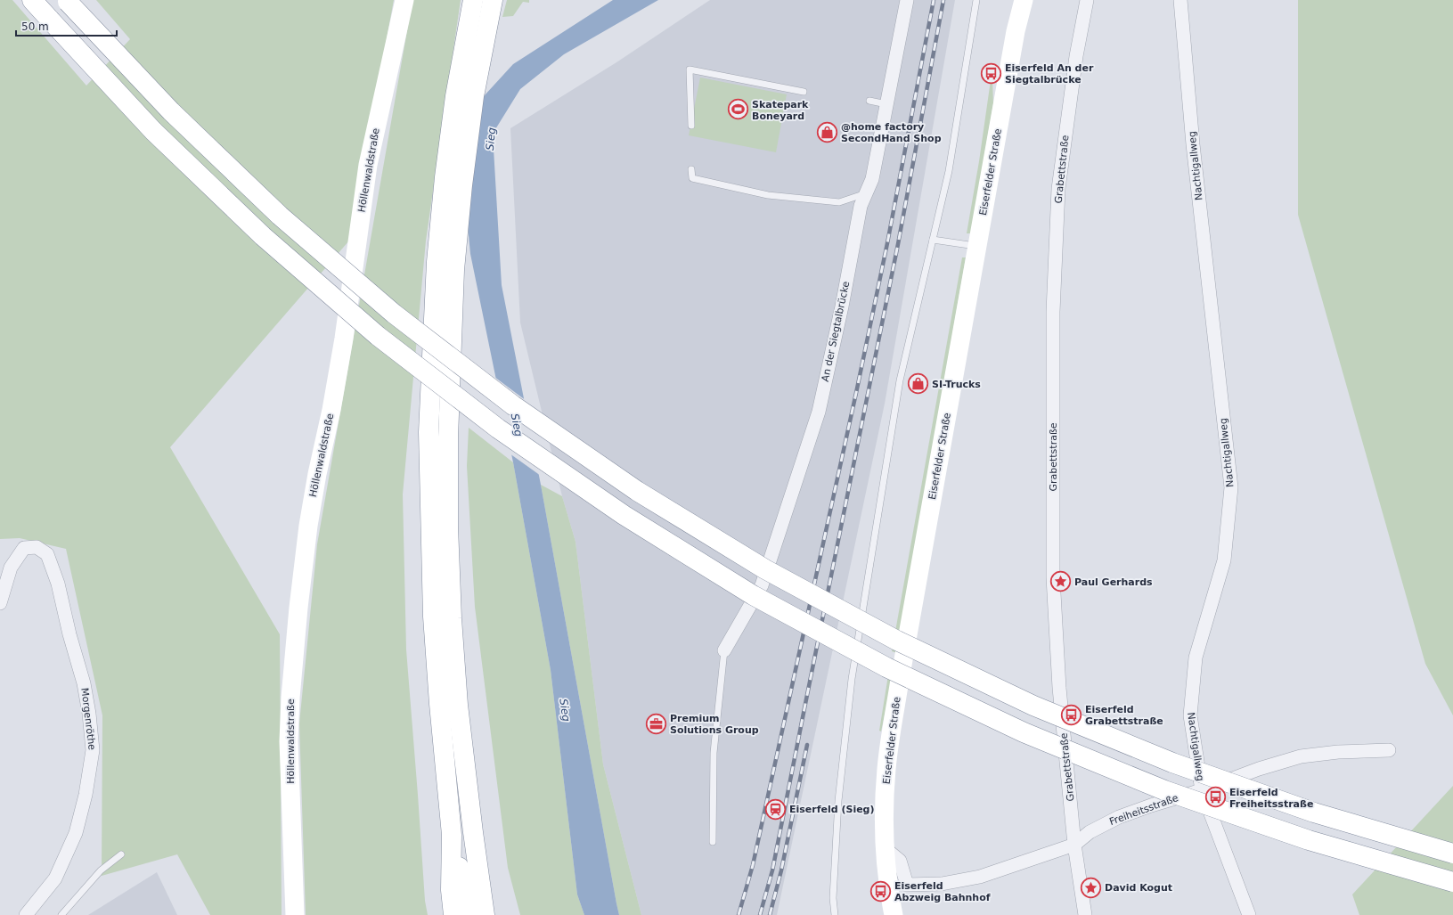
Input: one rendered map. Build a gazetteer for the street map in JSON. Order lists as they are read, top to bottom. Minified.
{"streets":{"main road":["Höllenwaldstraße","Eiserfelder Straße"],"street":["Nachtigallweg","Grabettstraße","An der Siegtalbrücke","Morgenröthe","Freiheitsstraße"]},"crossings":[["Nachtigallweg","Freiheitsstraße"],["Grabettstraße","Freiheitsstraße"],["Eiserfelder Straße","Freiheitsstraße"]],"water":["Sieg"],"places":{"bus stop":["Eiserfeld An der Siegtalbrücke","Eiserfeld Grabettstraße","Eiserfeld Freiheitsstraße","Eiserfeld Abzweig Bahnhof"],"sports":["Skatepark Boneyard"],"shop":["@home factory SecondHand Shop","SI-Trucks"],"place":["Paul Gerhards","David Kogut"],"office":["Premium Solutions Group"],"station":["Eiserfeld (Sieg)"]},"scale_bar":"50 m"}
